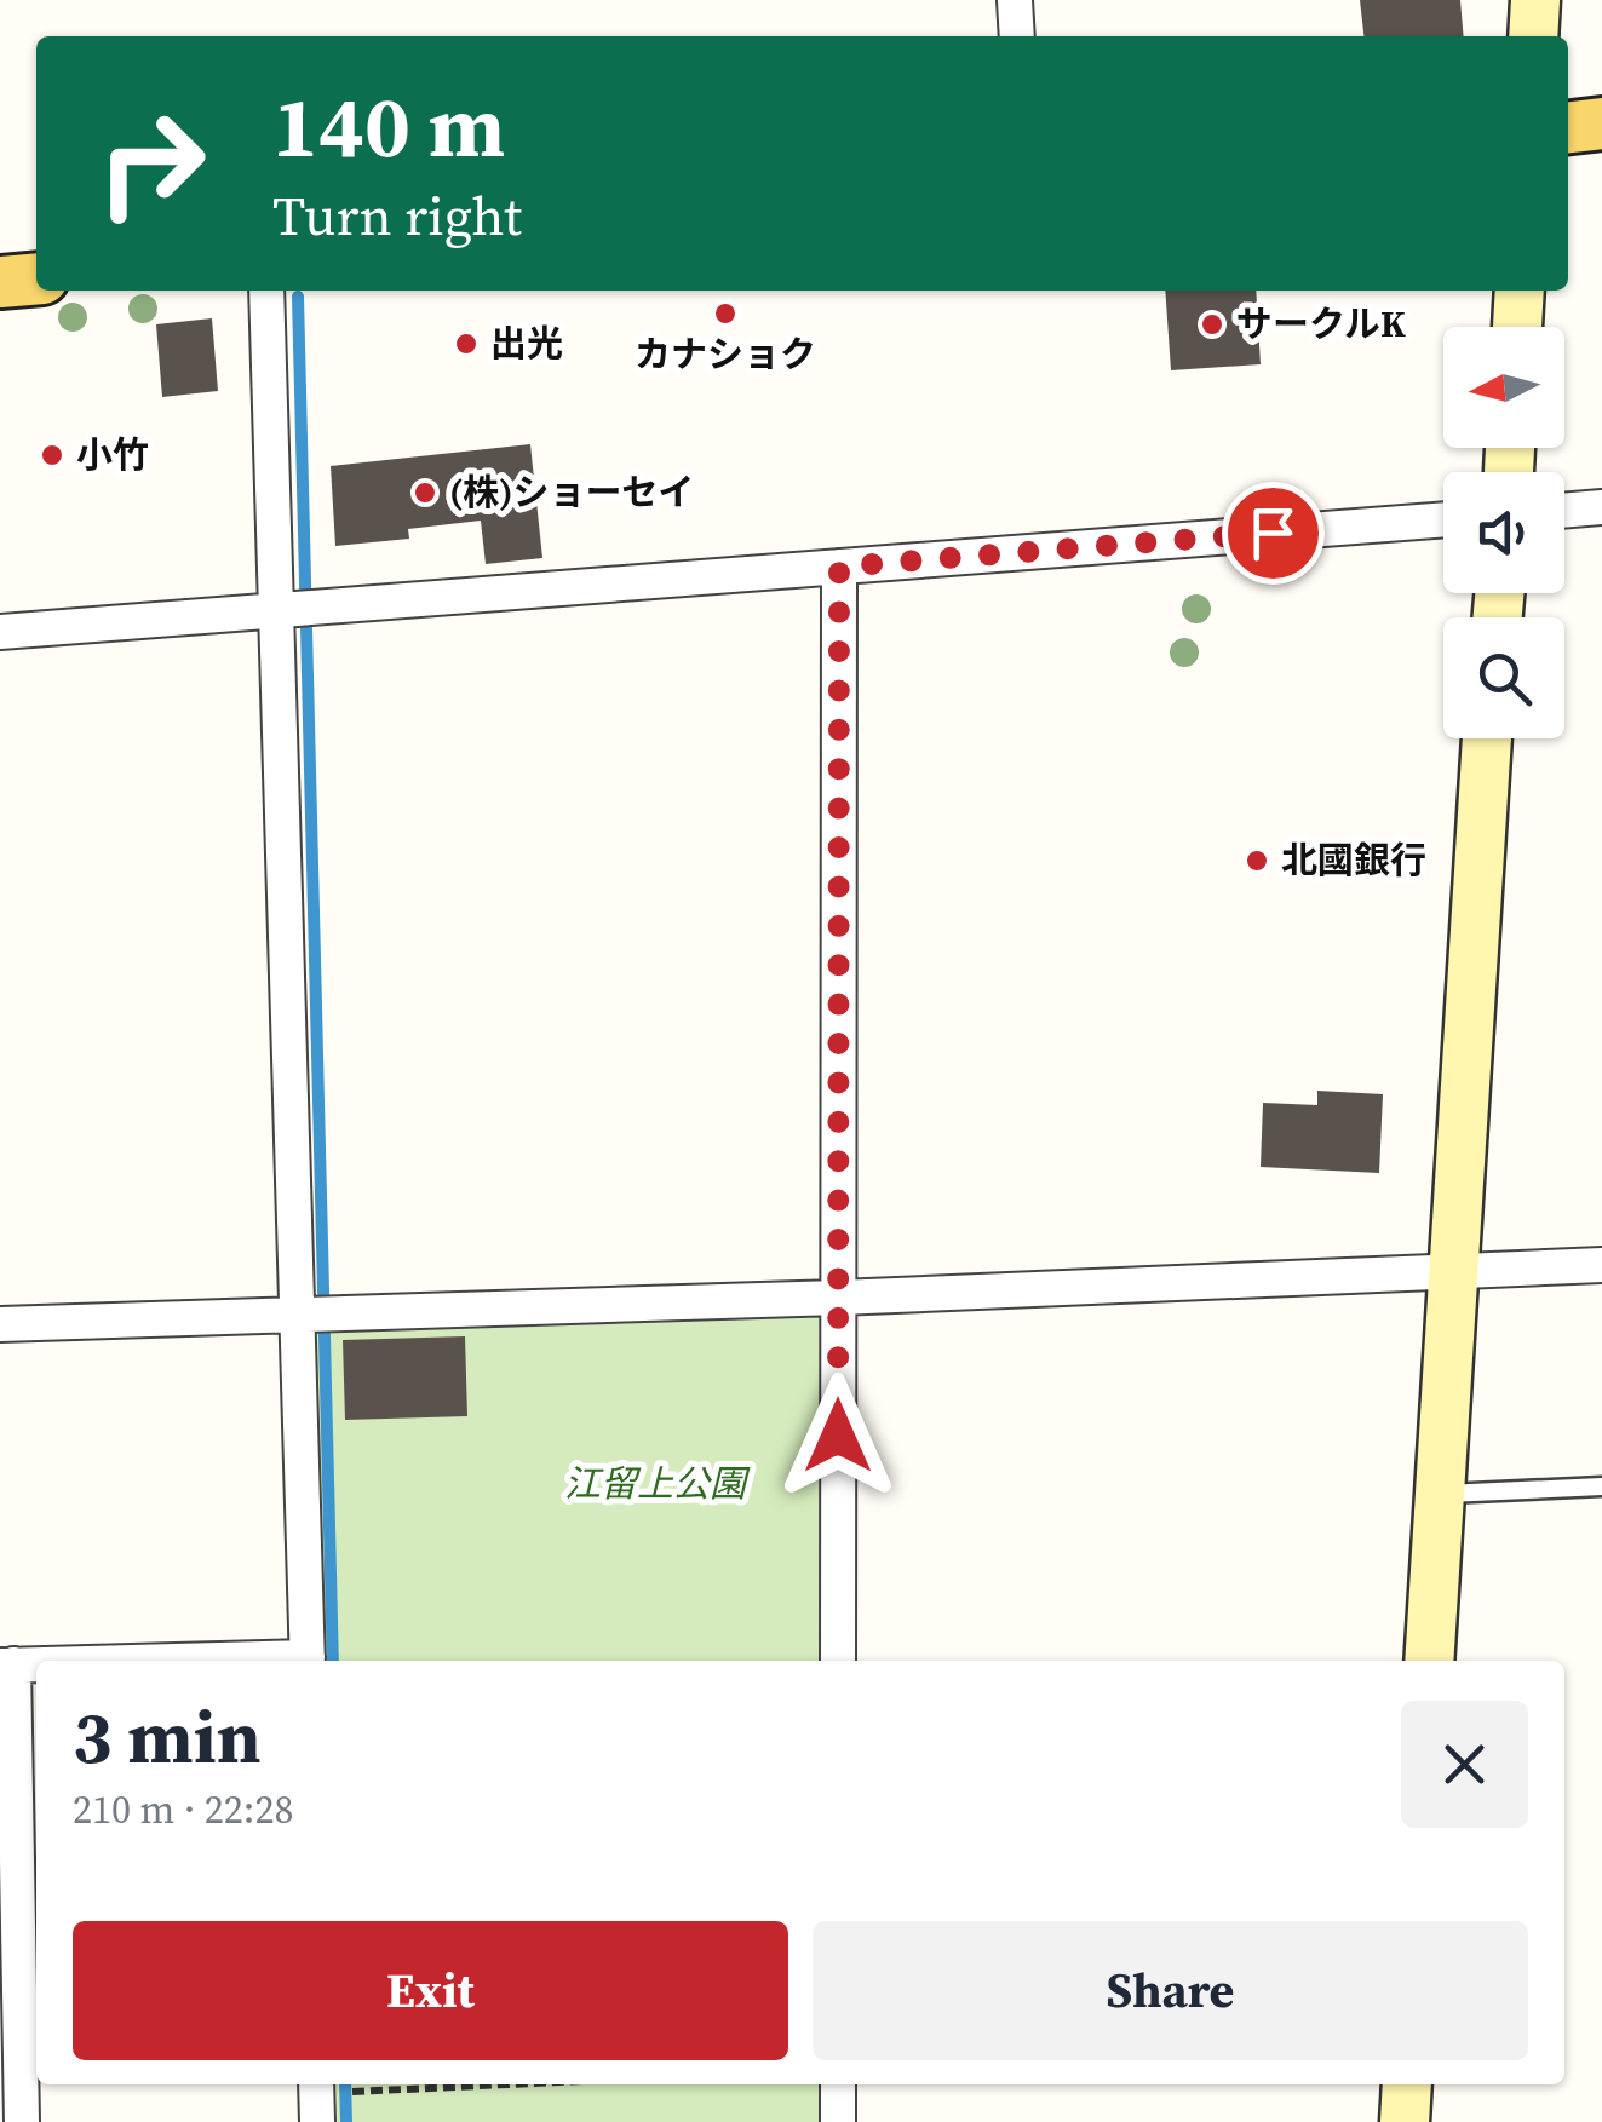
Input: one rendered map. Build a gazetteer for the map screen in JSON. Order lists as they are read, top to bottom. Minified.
{"parks":["江留上公園"],"places":["カナショク","サークルK","出光","小竹","(株)ショーセイ","北國銀行"],"north":"left","page":{"turn":["140 m","Turn right"],"heading":["3 min","210 m · 22:28"],"buttons":["Exit","Share"]}}
